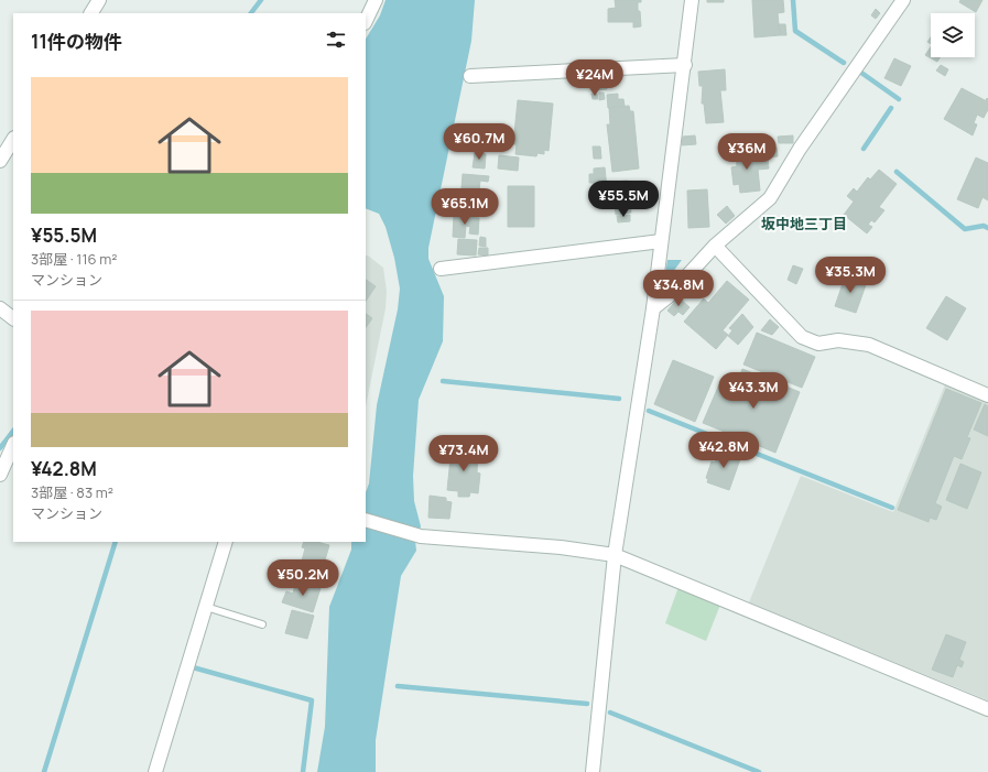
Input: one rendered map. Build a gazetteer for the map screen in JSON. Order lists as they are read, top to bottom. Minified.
{"districts":["坂中地三丁目"],"page":{"heading":"11件の物件","price":["¥24M","¥60.7M","¥36M","¥55.5M","¥65.1M","¥35.3M","¥34.8M","¥43.3M","¥42.8M","¥73.4M","¥50.2M"],"list":[{"name":"¥55.5M","note":"3部屋 · 116 m² · マンション"},{"name":"¥42.8M","note":"3部屋 · 83 m² · マンション"}]}}
